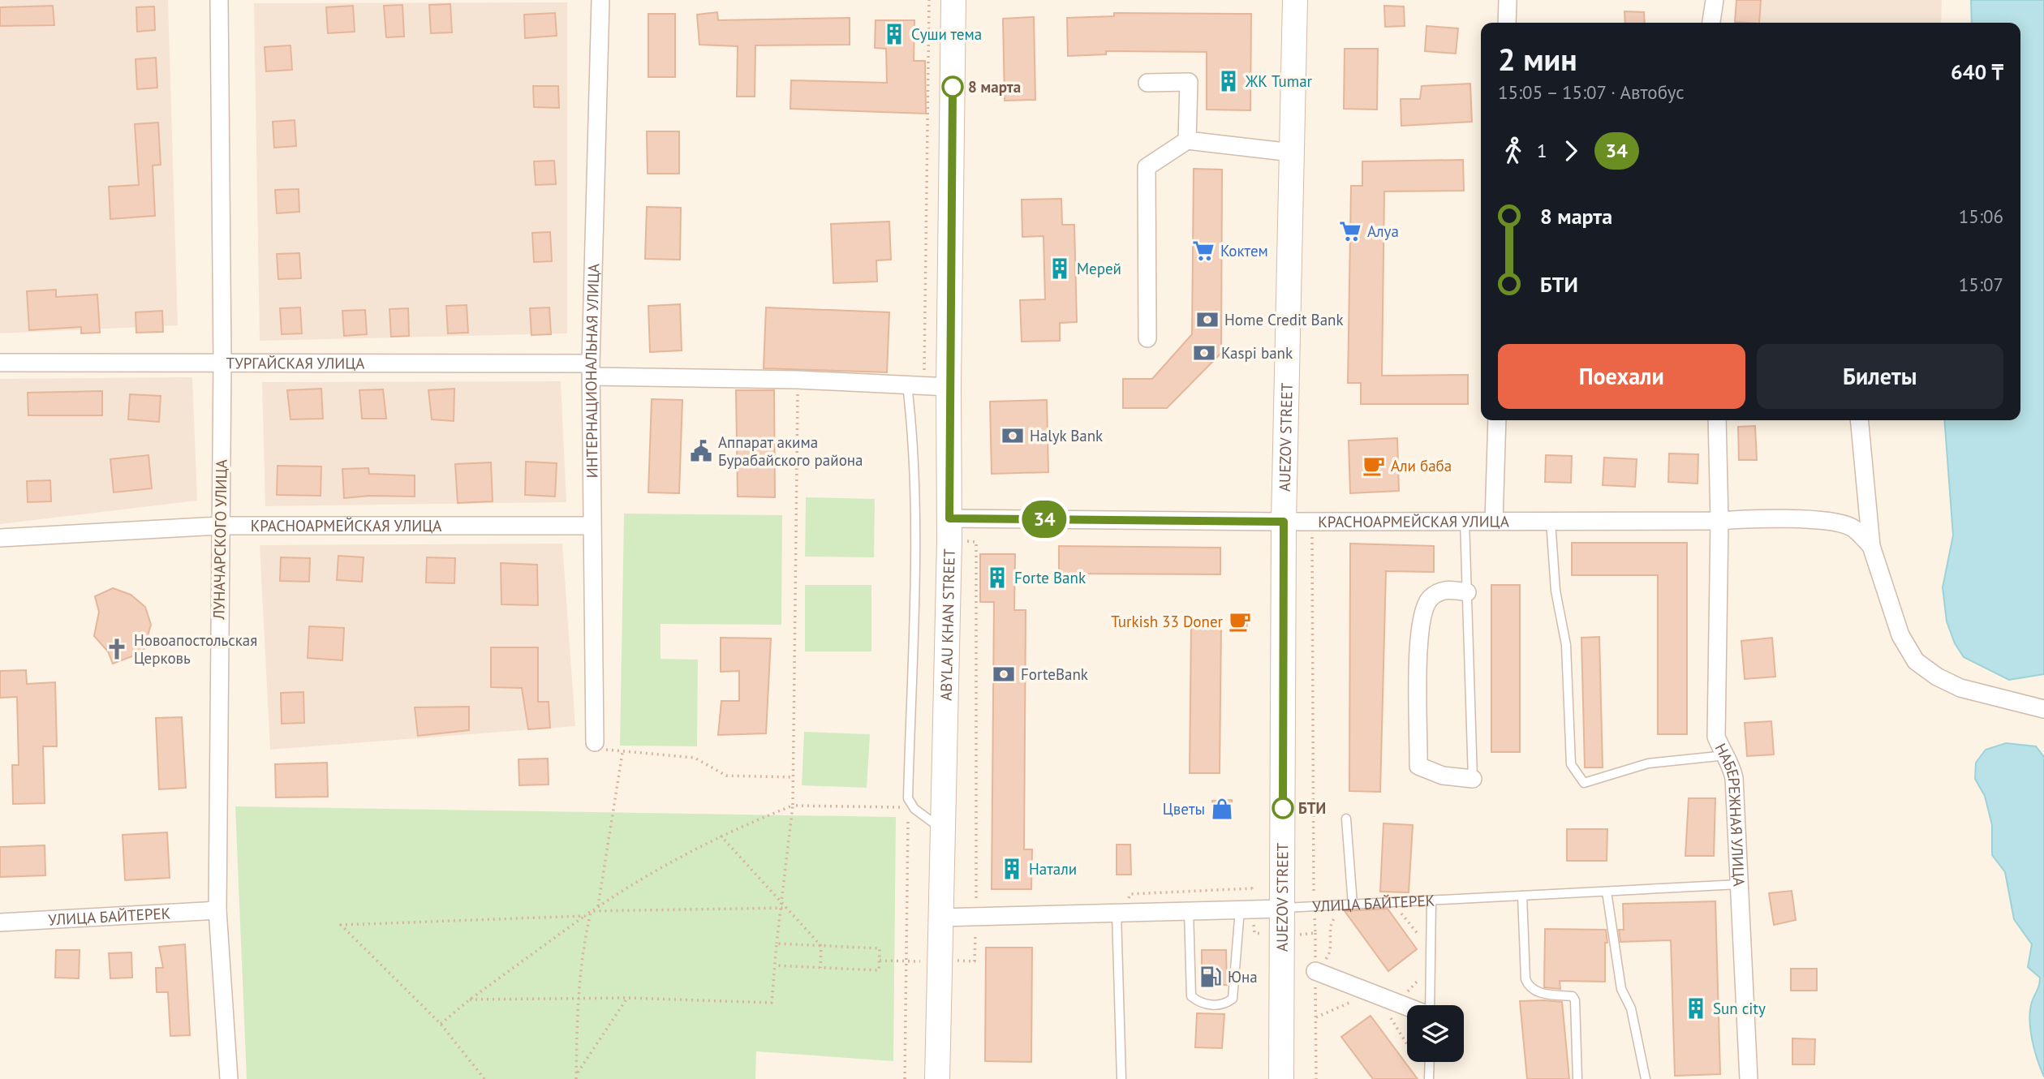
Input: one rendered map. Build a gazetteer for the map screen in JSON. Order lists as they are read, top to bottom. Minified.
{"streets":{"main road":["AUEZOV STREET","ABYLAU KHAN STREET"],"street":["ТУРГАЙСКАЯ УЛИЦА","ИНТЕРНАЦИОНАЛЬНАЯ УЛИЦА","КРАСНОАРМЕЙСКАЯ УЛИЦА","ЛУНАЧАРСКОГО УЛИЦА","НАБЕРЕЖНАЯ УЛИЦА","УЛИЦА БАЙТЕРЕК"]},"crossings":[["ТУРГАЙСКАЯ УЛИЦА","ИНТЕРНАЦИОНАЛЬНАЯ УЛИЦА"],["ТУРГАЙСКАЯ УЛИЦА","ЛУНАЧАРСКОГО УЛИЦА"],["ТУРГАЙСКАЯ УЛИЦА","ABYLAU KHAN STREET"],["ИНТЕРНАЦИОНАЛЬНАЯ УЛИЦА","КРАСНОАРМЕЙСКАЯ УЛИЦА"],["AUEZOV STREET","КРАСНОАРМЕЙСКАЯ УЛИЦА"],["AUEZOV STREET","УЛИЦА БАЙТЕРЕК"],["КРАСНОАРМЕЙСКАЯ УЛИЦА","ЛУНАЧАРСКОГО УЛИЦА"],["КРАСНОАРМЕЙСКАЯ УЛИЦА","ABYLAU KHAN STREET"],["КРАСНОАРМЕЙСКАЯ УЛИЦА","НАБЕРЕЖНАЯ УЛИЦА"],["ЛУНАЧАРСКОГО УЛИЦА","УЛИЦА БАЙТЕРЕК"],["ABYLAU KHAN STREET","УЛИЦА БАЙТЕРЕК"],["НАБЕРЕЖНАЯ УЛИЦА","УЛИЦА БАЙТЕРЕК"]],"places":{"building":["Суши тема","ЖК Tumar","Мерей","Forte Bank","Натали","Sun city"],"other":["8 марта","БТИ"],"supermarket":["Алуа","Коктем"],"bank":["Home Credit Bank","Kaspi bank","Halyk Bank","ForteBank"],"public building":["Аппарат акима Бурабайского района"],"cafe":["Али баба","Turkish 33 Doner"],"church":["Новоапостольская Церковь"],"shop":["Цветы"],"fuel station":["Юна"]},"lines":["bus line 34"],"page":{"on_map":"34","heading":["2 мин","15:05 – 15:07 · Автобус","640 ₸"],"legs":["1","34"],"list":[{"name":"8 марта","value":"15:06"},{"name":"БТИ","value":"15:07"}],"buttons":["Поехали","Билеты"]}}
